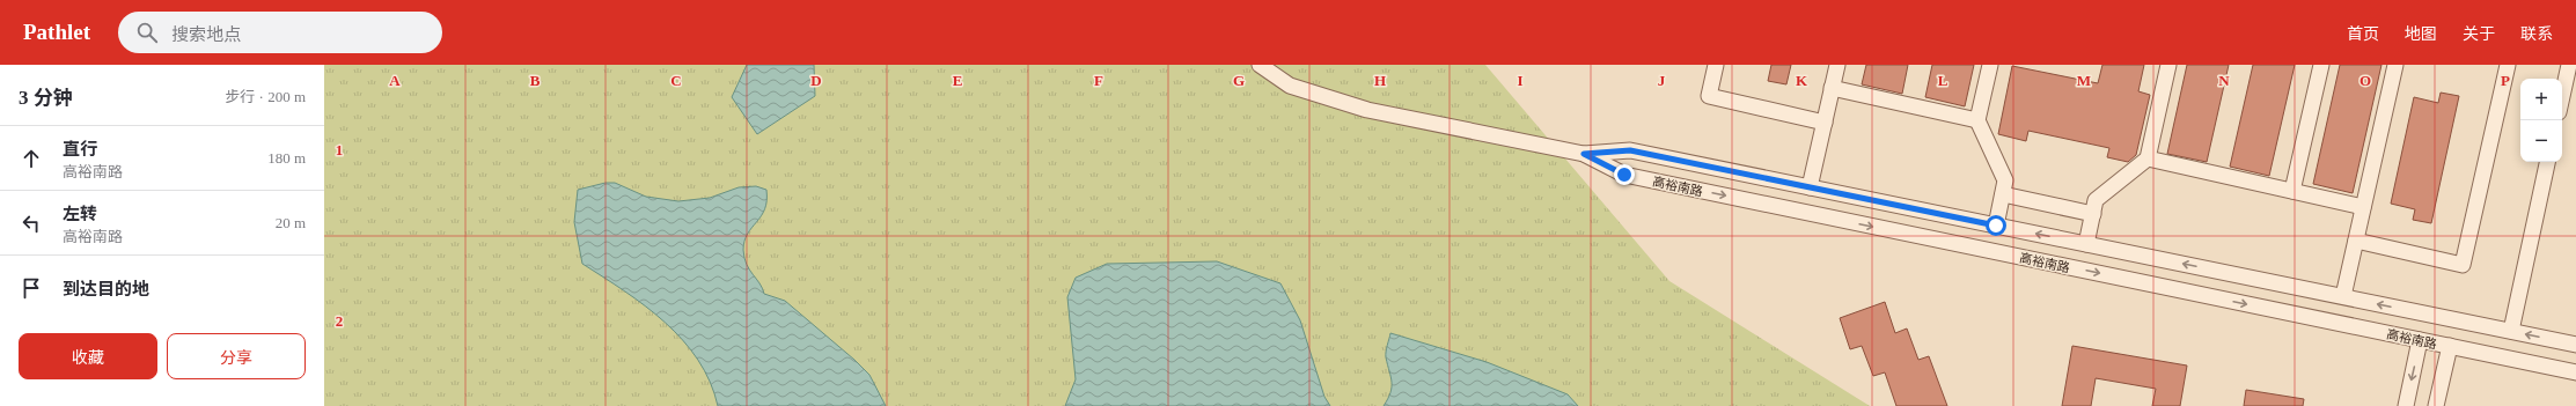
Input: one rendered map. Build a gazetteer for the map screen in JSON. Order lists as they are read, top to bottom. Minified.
{"streets":{"street":["高裕南路"]},"page":{"header":"Pathlet","search":"搜索地点","nav":["首页","地图","关于","联系"],"heading":["3 分钟","步行 · 200 m"],"map_buttons":["+","−"],"list":[["直行","高裕南路","180 m"],["左转","高裕南路","20 m"],"到达目的地"],"buttons":["收藏","分享"]},"grid":{"columns":["A","B","C","D","E","F","G","H","I","J","K","L","M","N","O","P"],"rows":["1","2"]}}
